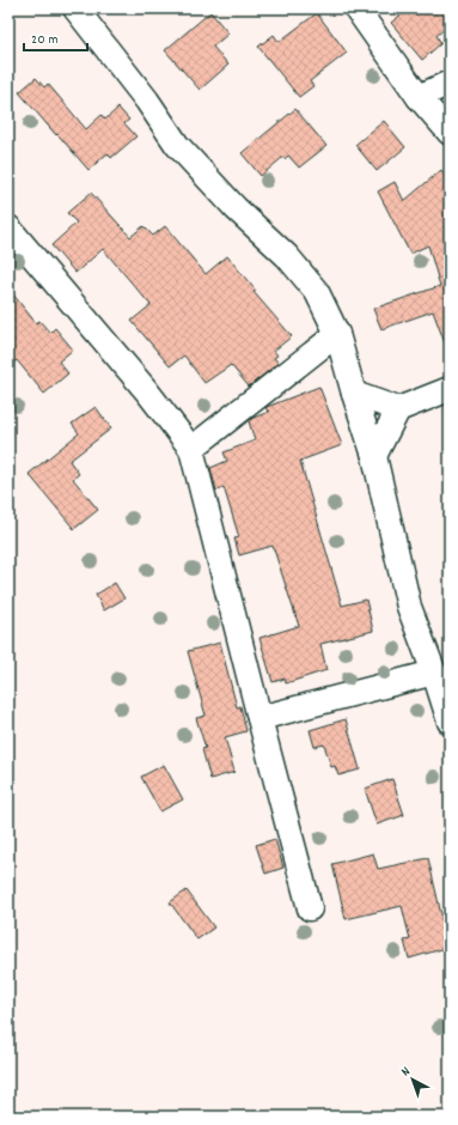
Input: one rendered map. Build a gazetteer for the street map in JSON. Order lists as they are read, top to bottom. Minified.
{"scale_bar":"20 m","north":"top left"}
